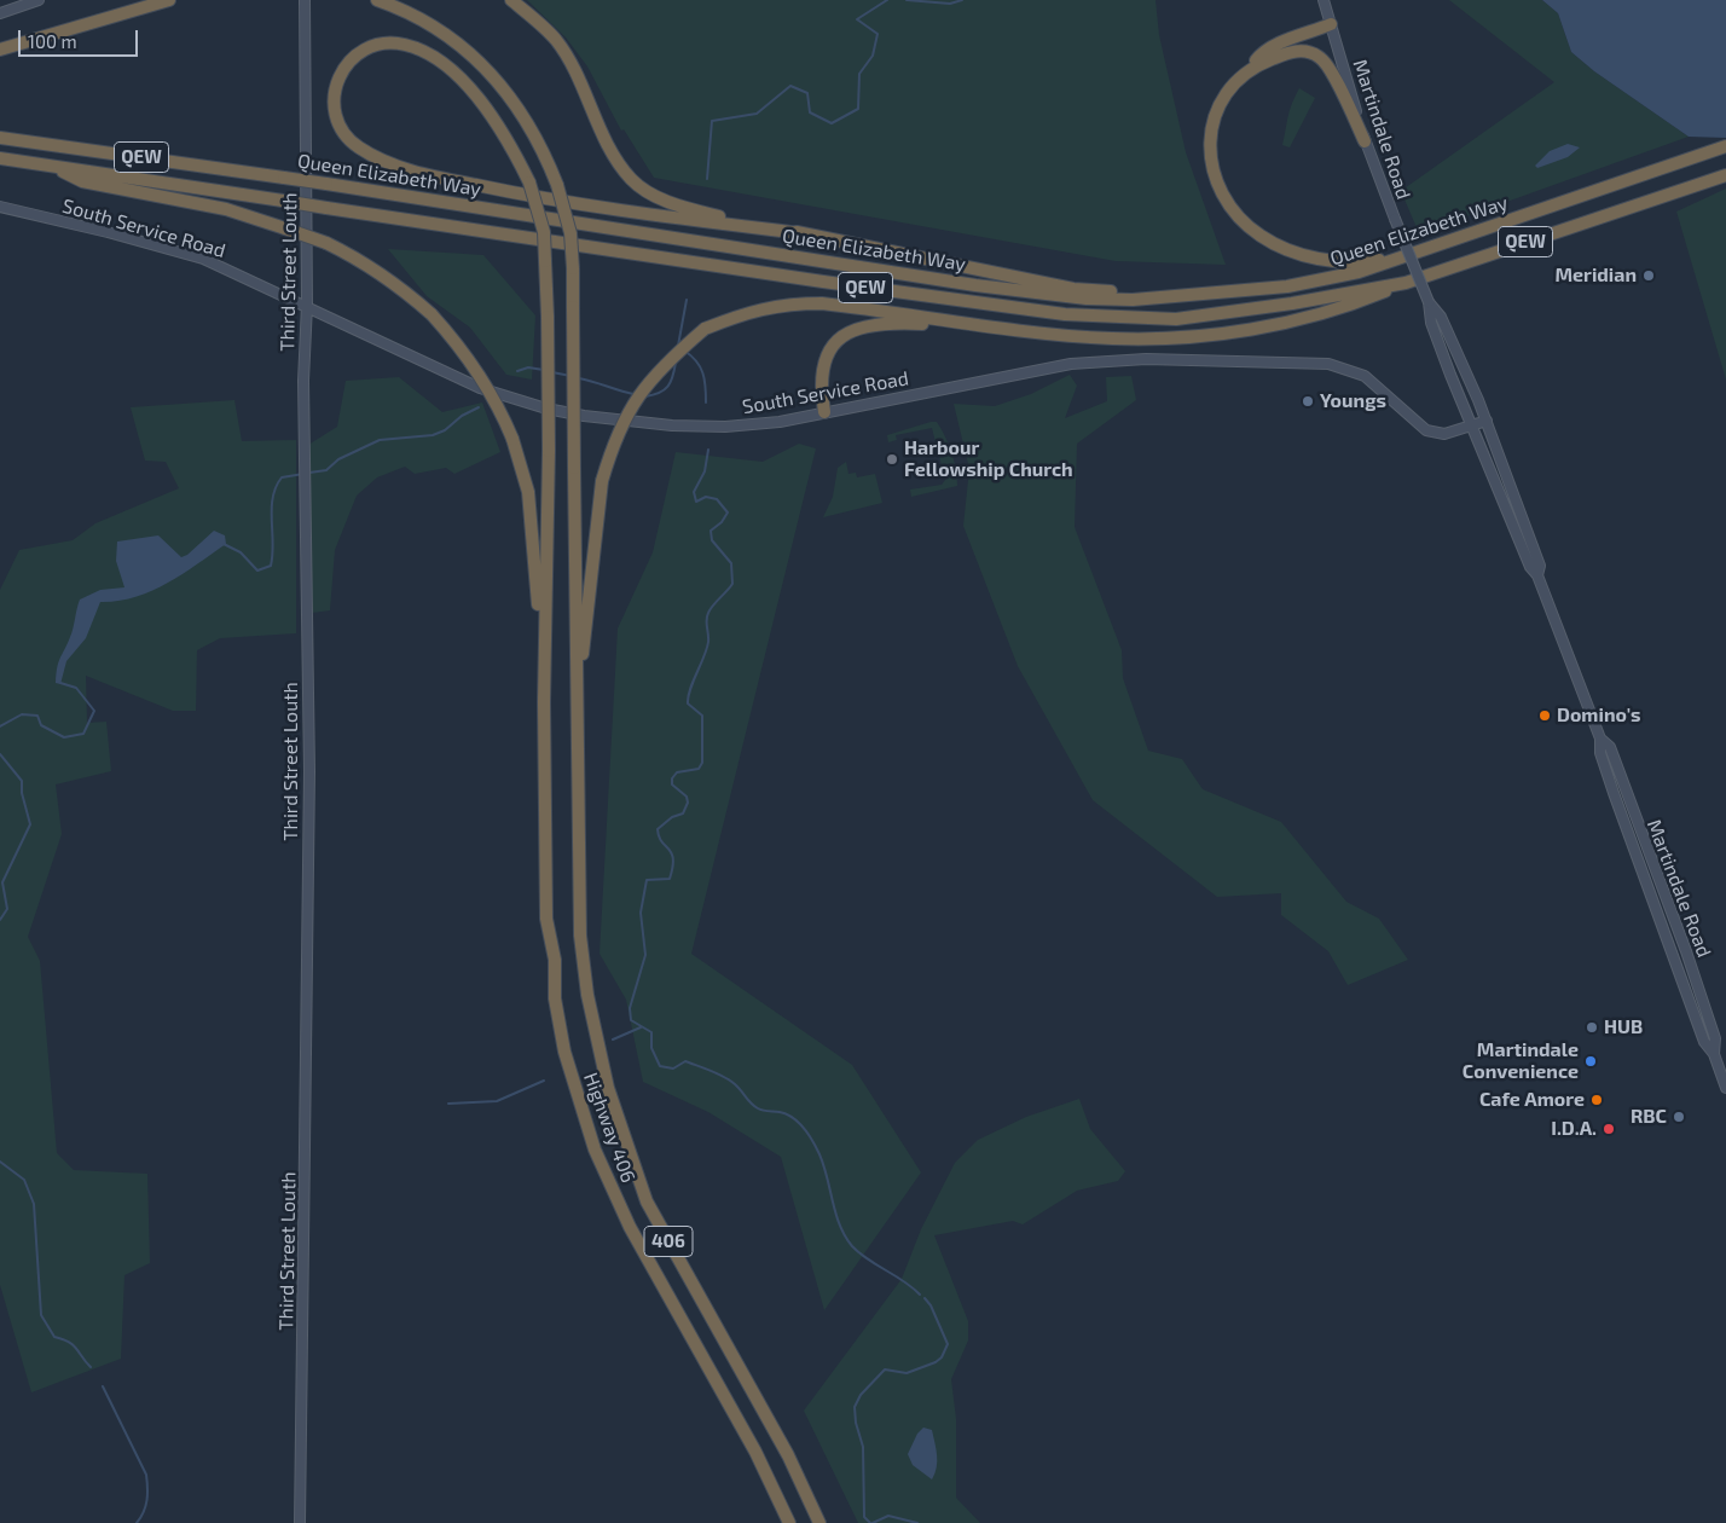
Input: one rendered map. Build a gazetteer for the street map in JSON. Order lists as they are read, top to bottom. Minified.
{"streets":{"highway":["QEW","Queen Elizabeth Way","Highway 406","406"],"main road":["Martindale Road","South Service Road","Third Street Louth"]},"crossings":[["Martindale Road","South Service Road"],["South Service Road","Third Street Louth"]],"places":["Meridian","Youngs","Harbour Fellowship Church","Domino's","HUB","Martindale Convenience","Cafe Amore","RBC","I.D.A."],"scale_bar":"100 m"}
